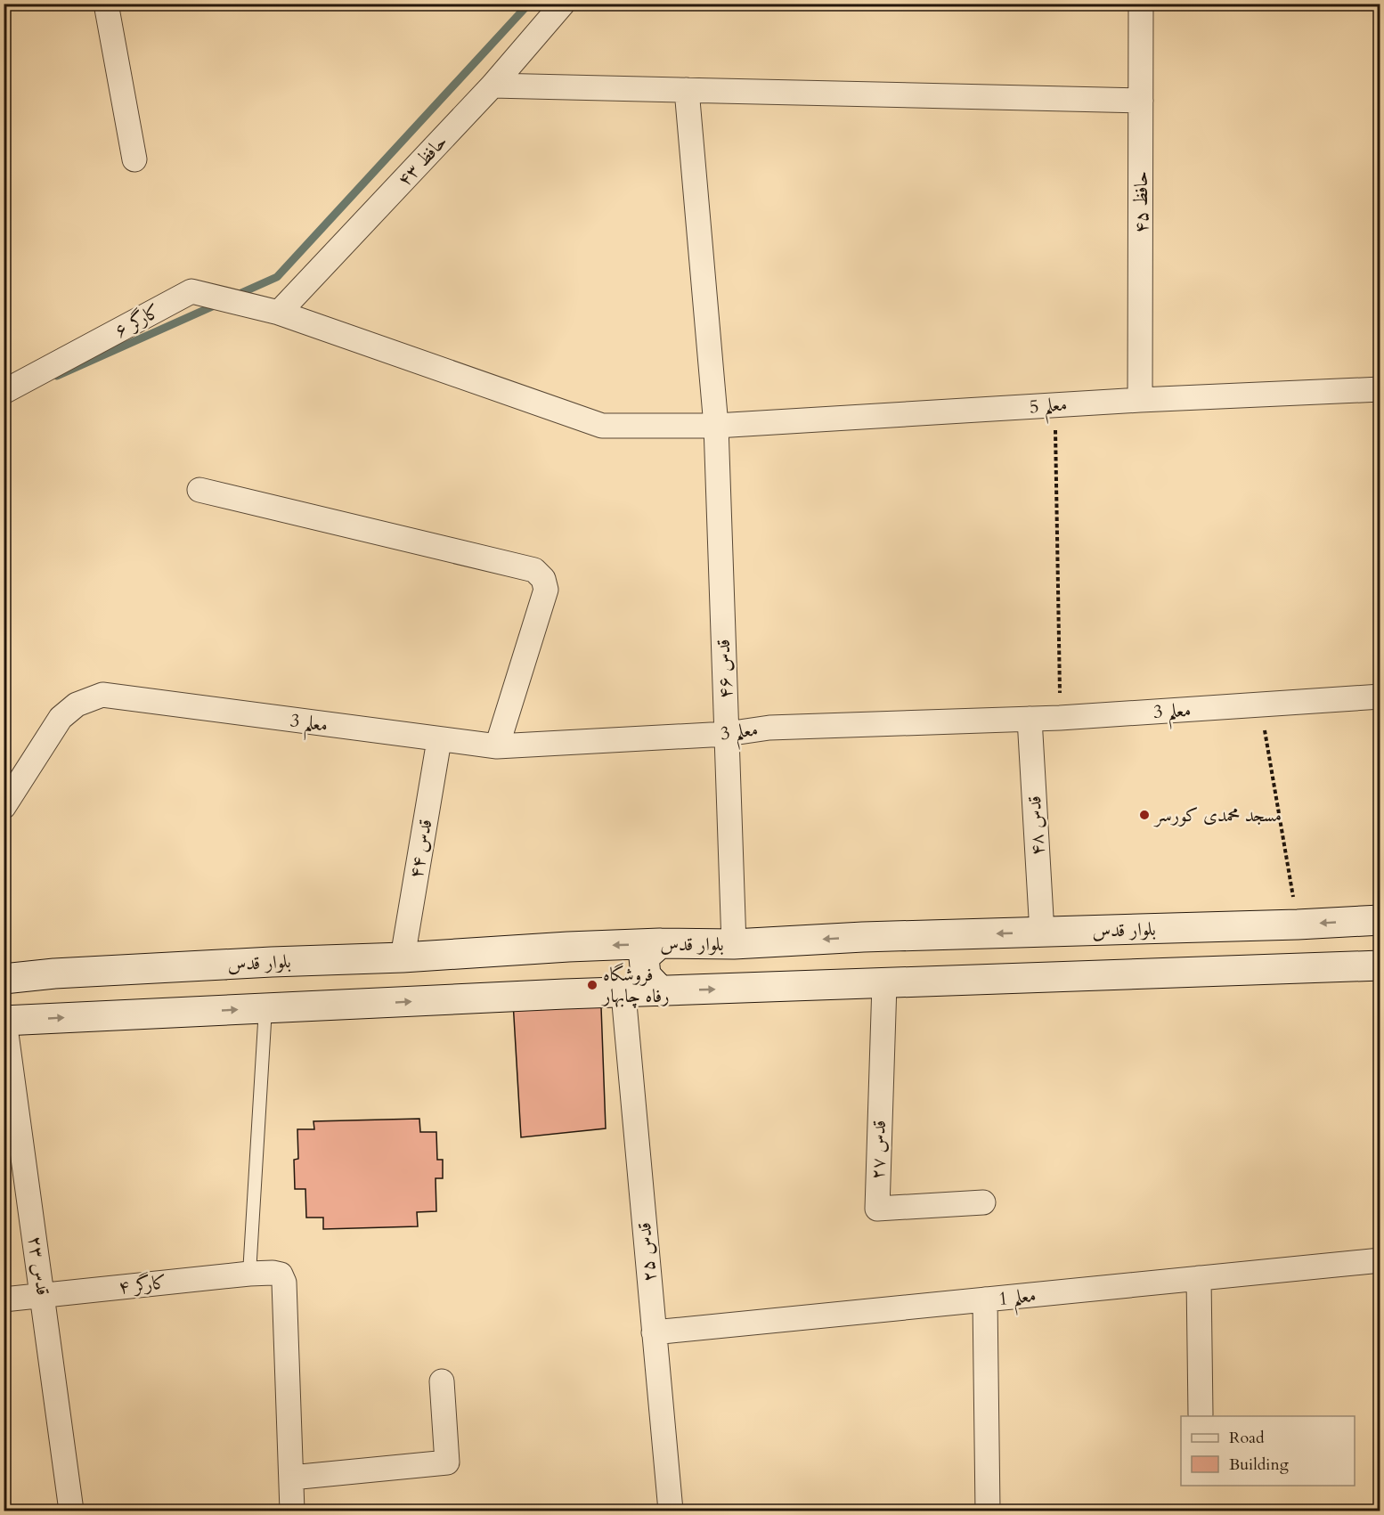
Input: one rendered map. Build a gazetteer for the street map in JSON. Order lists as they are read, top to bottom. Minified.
{"streets":{"main road":["بلوار قدس"],"street":["حافظ ۴۳","حافظ ۴۵","کارگر ۶","معلم 5","قدس ۴۶","معلم 3","قدس ۴۸","قدس ۴۴","قدس ۲۷","قدس ۲۵","قدس ۲۳","کارگر ۴","معلم 1"]},"crossings":[["حافظ ۴۳","کارگر ۶"],["حافظ ۴۵","معلم 5"],["کارگر ۶","معلم 5"],["کارگر ۶","قدس ۴۶"],["معلم 5","قدس ۴۶"],["قدس ۴۶","معلم 3"],["قدس ۴۶","بلوار قدس"],["معلم 3","قدس ۴۸"],["معلم 3","قدس ۴۴"],["قدس ۴۸","بلوار قدس"],["قدس ۴۴","بلوار قدس"],["قدس ۲۵","معلم 1"],["قدس ۲۳","کارگر ۴"]],"places":["مسجد محمدی کورسر","فروشگاه رفاه چابهار"],"legend":["Road","Building"]}
